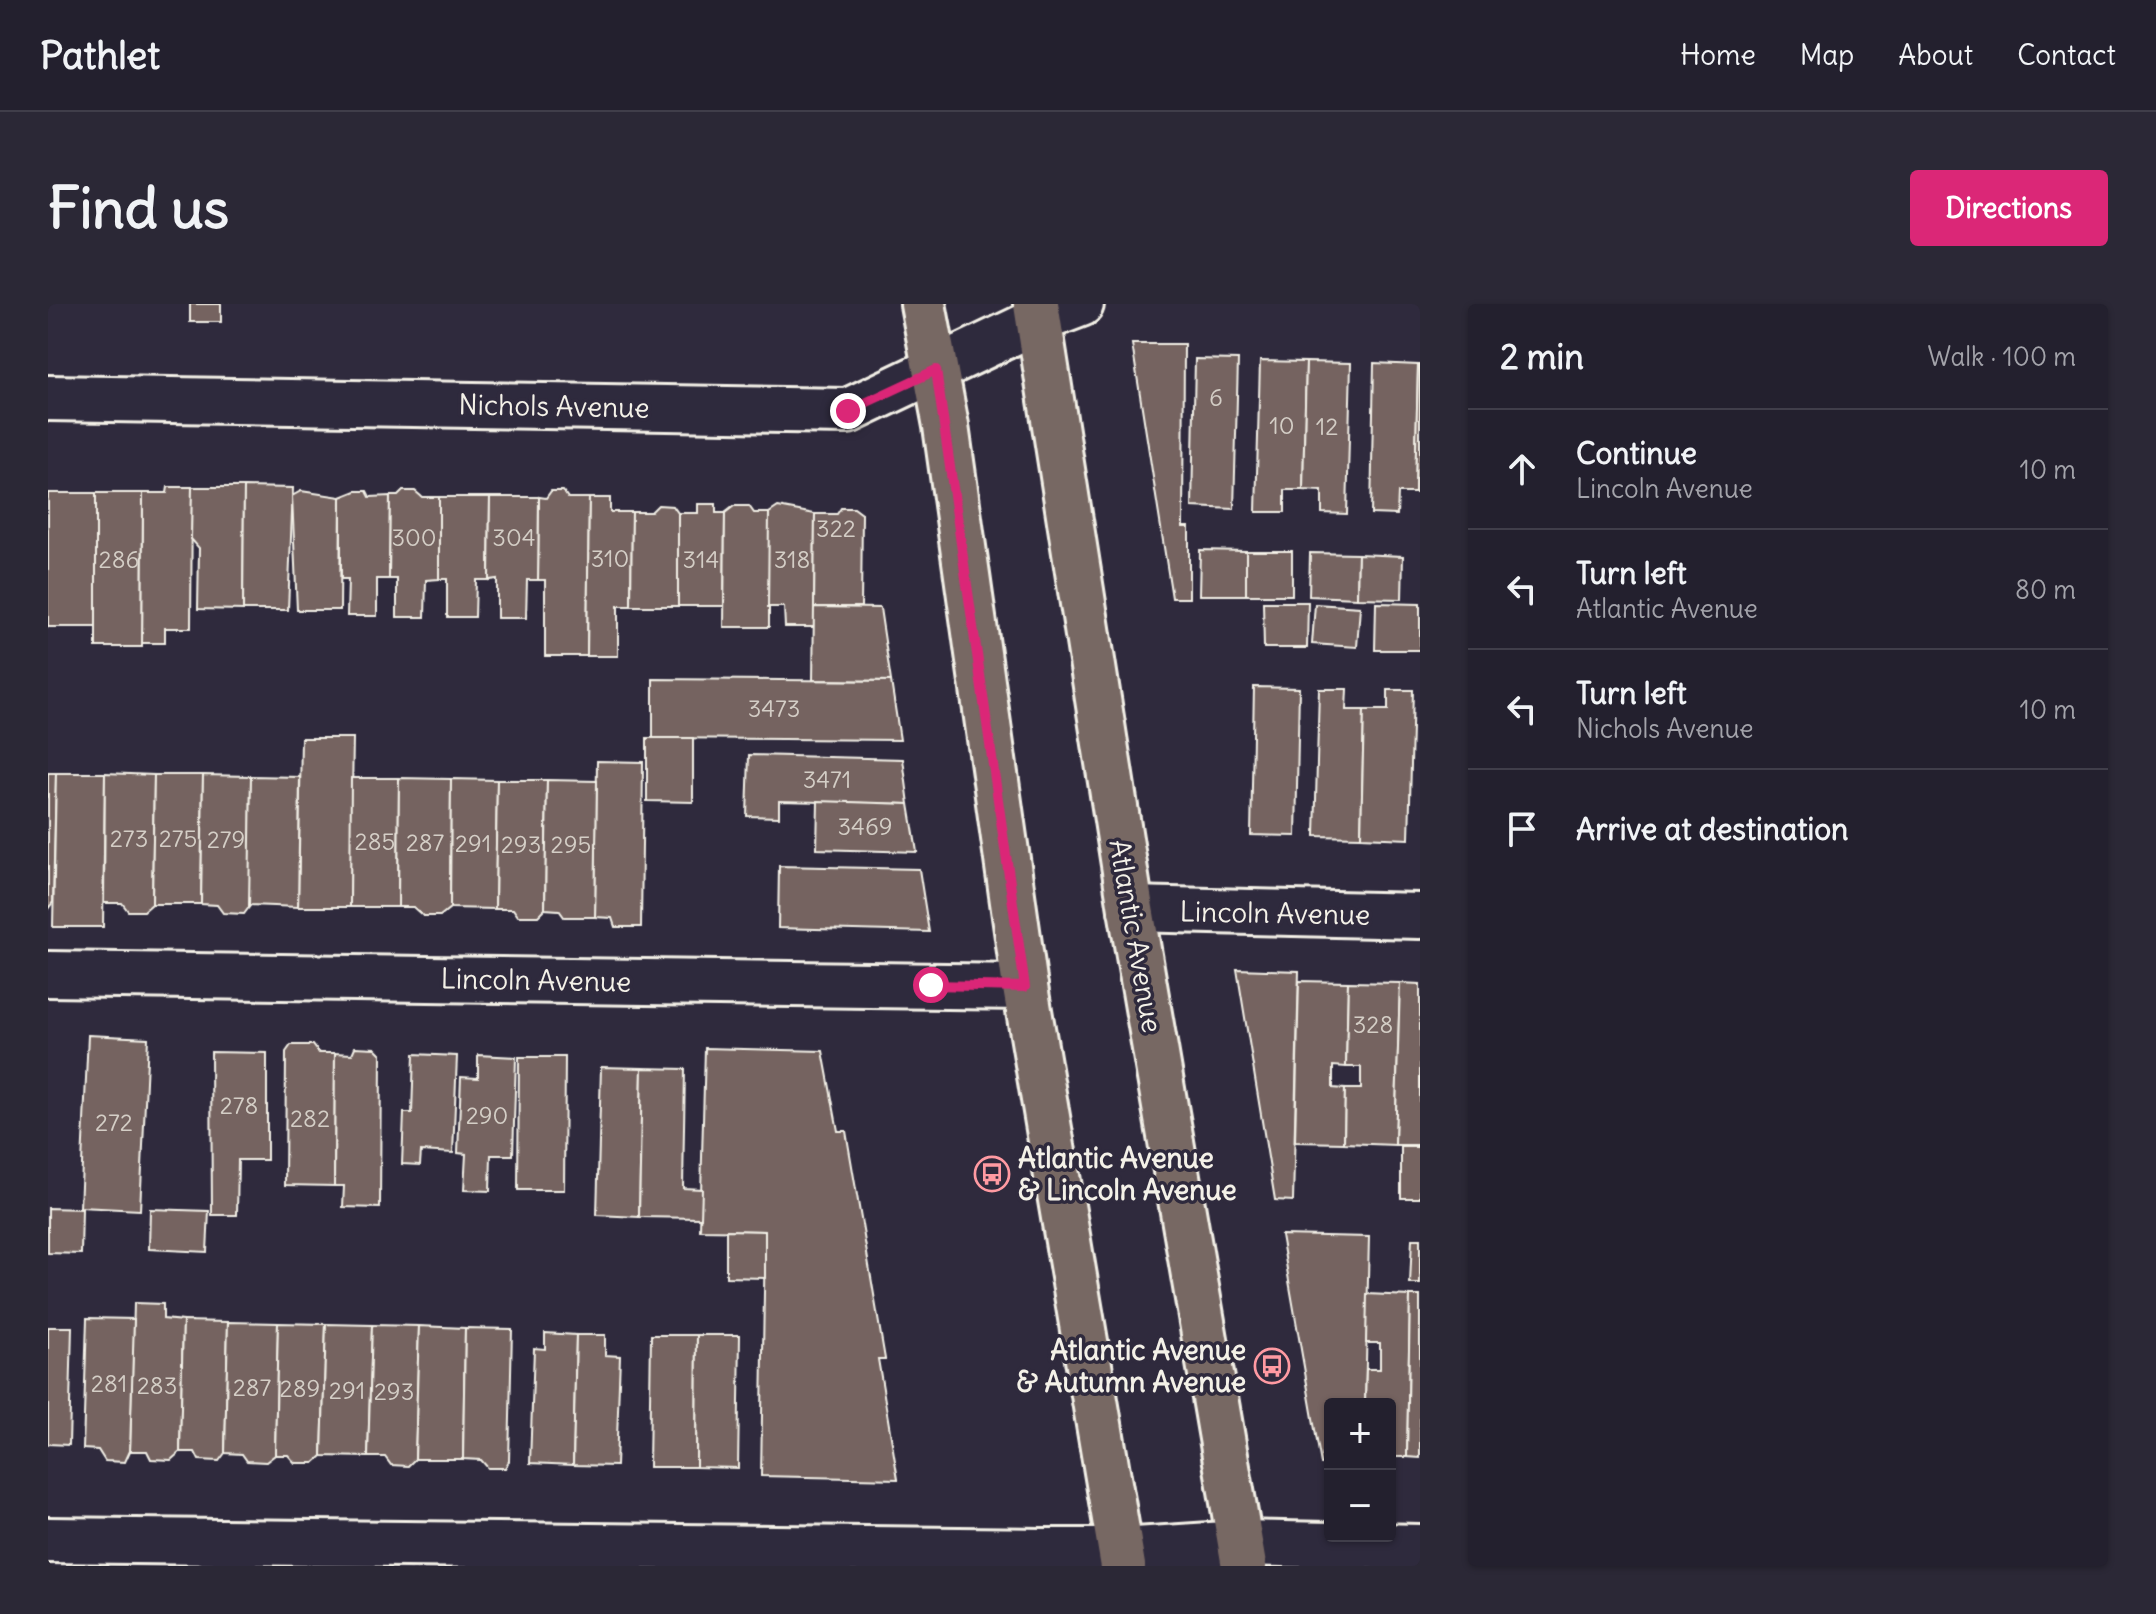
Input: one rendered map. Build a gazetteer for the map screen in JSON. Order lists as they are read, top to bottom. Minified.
{"streets":{"main road":["Atlantic Avenue"],"street":["Nichols Avenue","Lincoln Avenue"]},"crossings":[["Nichols Avenue","Atlantic Avenue"],["Lincoln Avenue","Atlantic Avenue"]],"places":{"bus stop":["Atlantic Avenue & Lincoln Avenue","Atlantic Avenue & Autumn Avenue"]},"house_numbers":["6","10","12","322","300","304","310","286","314","318","3473","3471","3469","273","275","279","285","287","291","293","295","328","278","290","282","272","281","283","287","289","291","293"],"page":{"header":"Pathlet","nav":["Home","Map","About","Contact"],"buttons":"Directions","title":"Find us","heading":["2 min","Walk · 100 m"],"list":[["Continue","Lincoln Avenue","10 m"],["Turn left","Atlantic Avenue","80 m"],["Turn left","Nichols Avenue","10 m"],"Arrive at destination"],"map_buttons":["+","−"]}}
